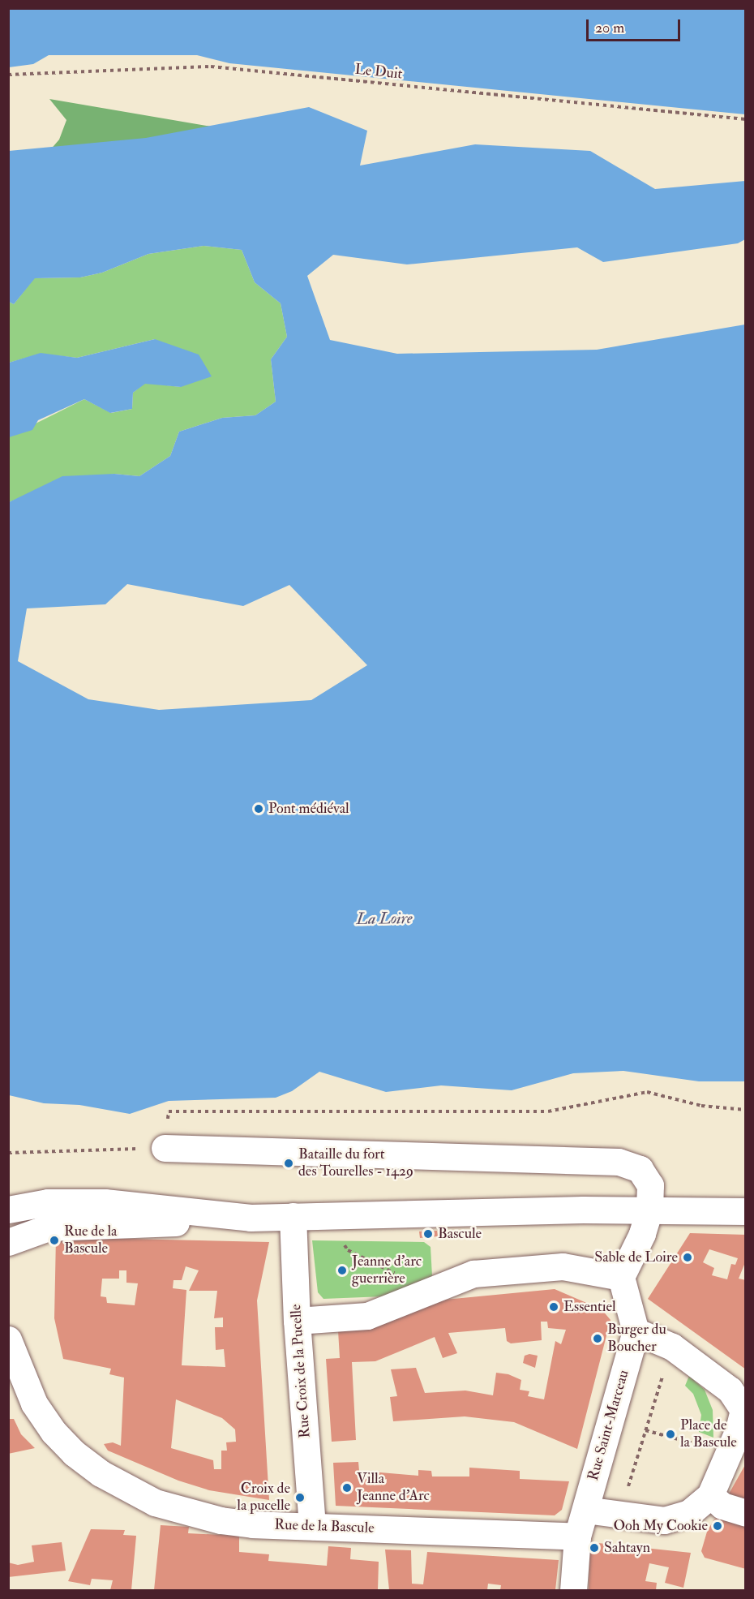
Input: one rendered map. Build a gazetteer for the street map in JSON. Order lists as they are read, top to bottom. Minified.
{"streets":{"street":["Rue Croix de la Pucelle","Rue Saint-Marceau","Rue de la Bascule"],"path":["Le Duit"]},"crossings":[["Rue Croix de la Pucelle","Rue de la Bascule"],["Rue Saint-Marceau","Rue de la Bascule"]],"water":["La Loire"],"places":["Pont médiéval","Bataille du fort des Tourelles - 1429","Bascule","Rue de la Bascule","Sable de Loire","Jeanne d'arc guerrière","Essentiel","Burger du Boucher","Place de la Bascule","Villa Jeanne d'Arc","Croix de la pucelle","Ooh My Cookie","Sahtayn"],"scale_bar":"20 m"}
